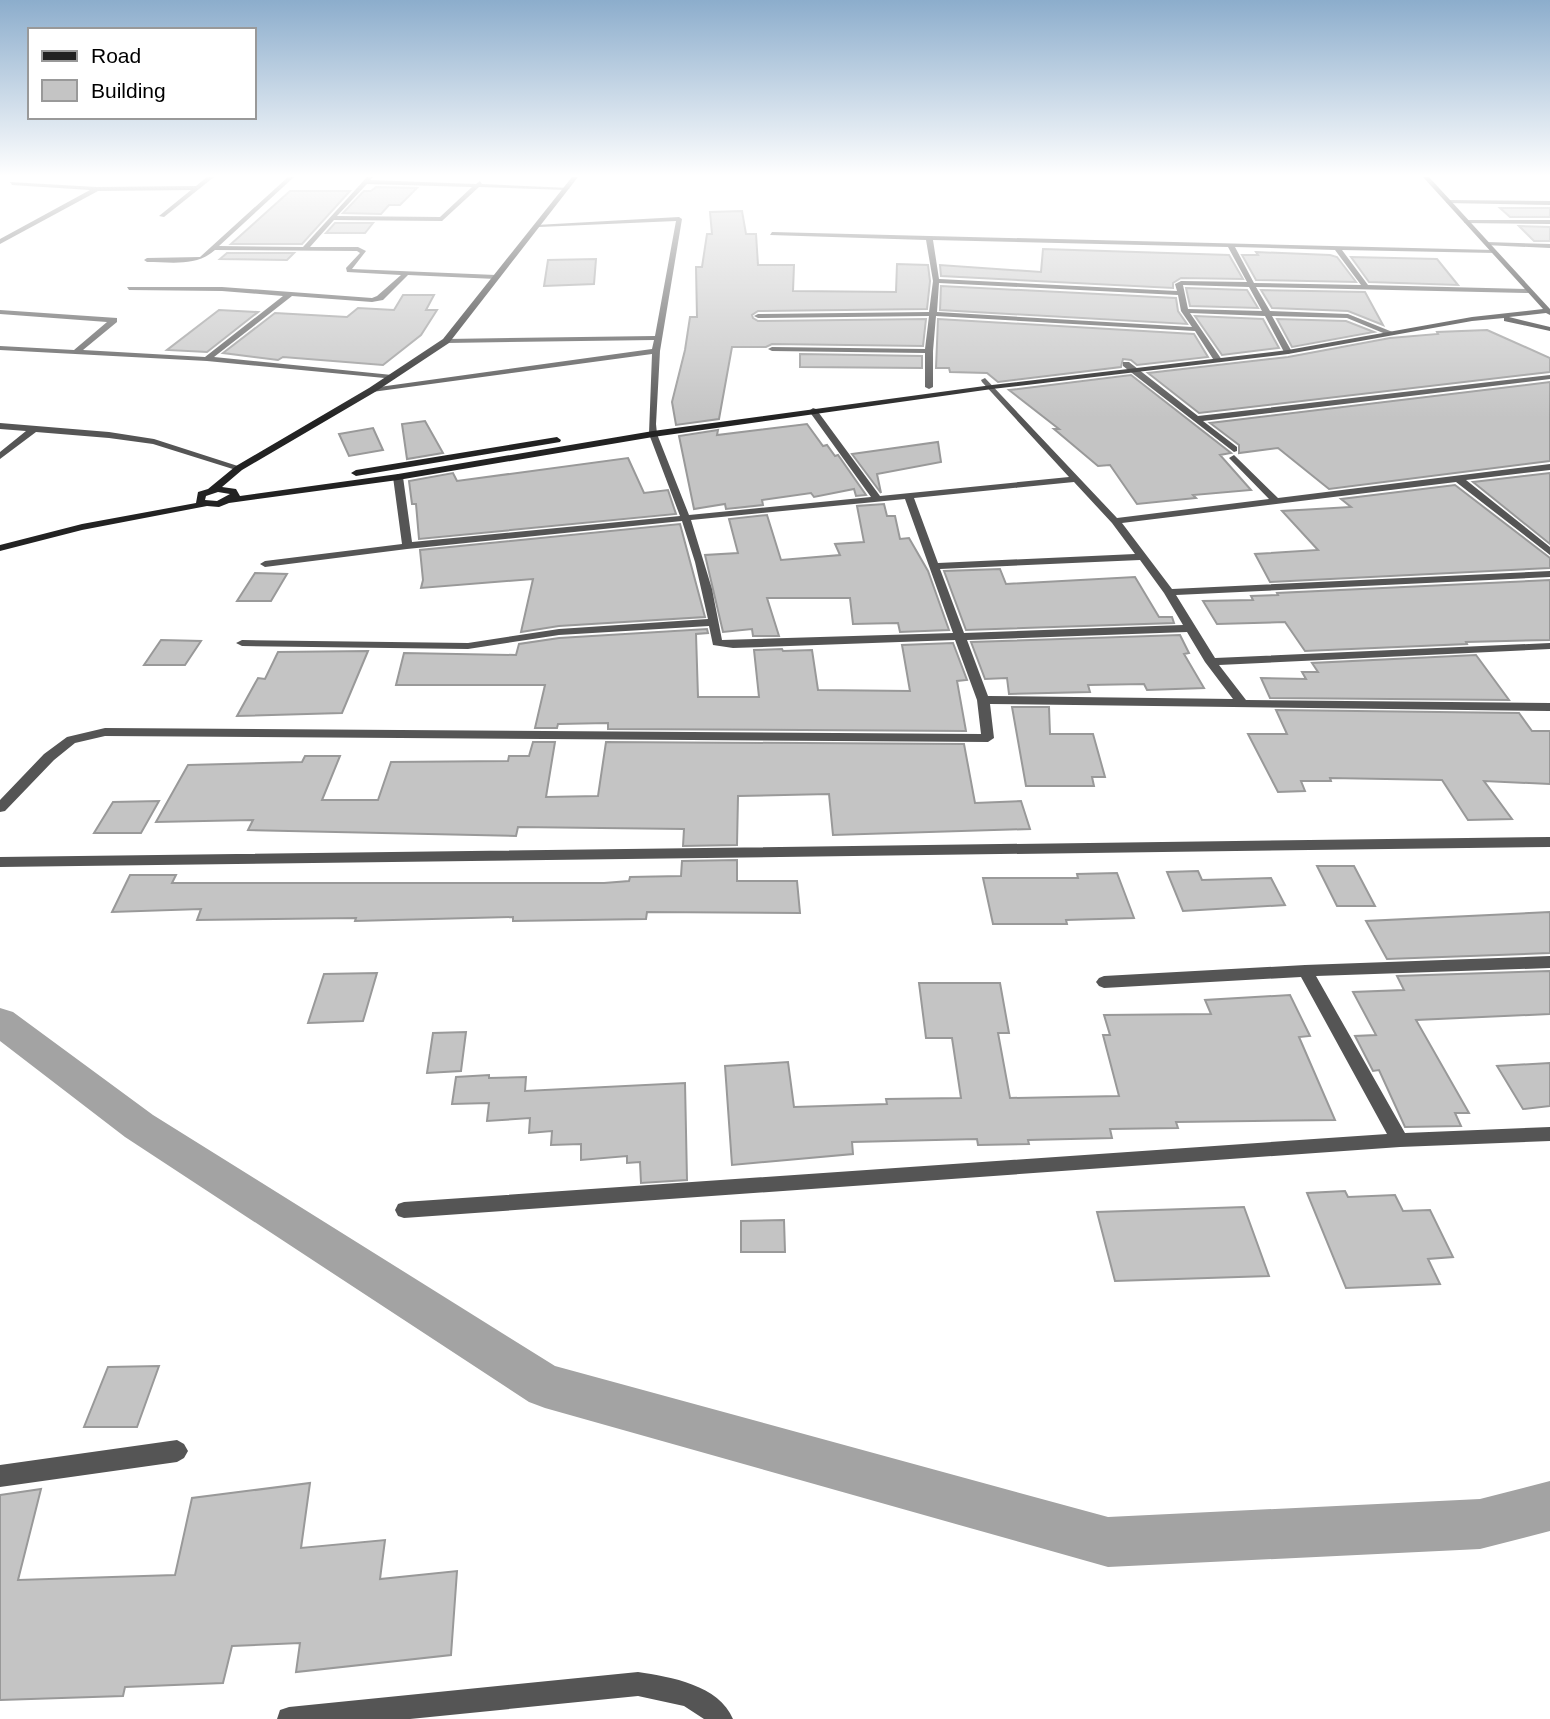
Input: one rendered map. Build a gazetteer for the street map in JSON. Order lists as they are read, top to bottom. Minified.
{"legend":["Road","Building"]}
